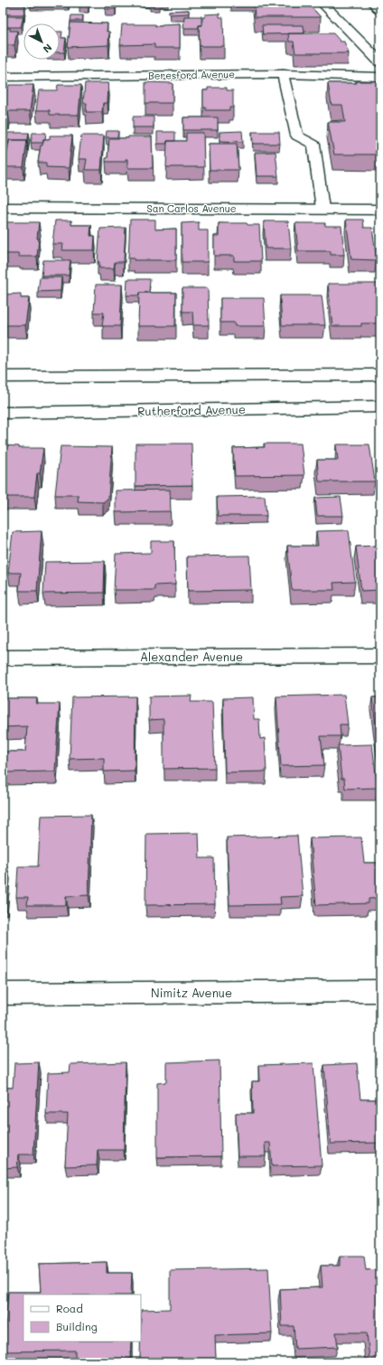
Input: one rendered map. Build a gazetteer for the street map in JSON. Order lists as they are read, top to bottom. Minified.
{"streets":{"street":["Beresford Avenue","San Carlos Avenue","Rutherford Avenue","Alexander Avenue","Nimitz Avenue"]},"legend":["Road","Building"],"north":"bottom right"}
